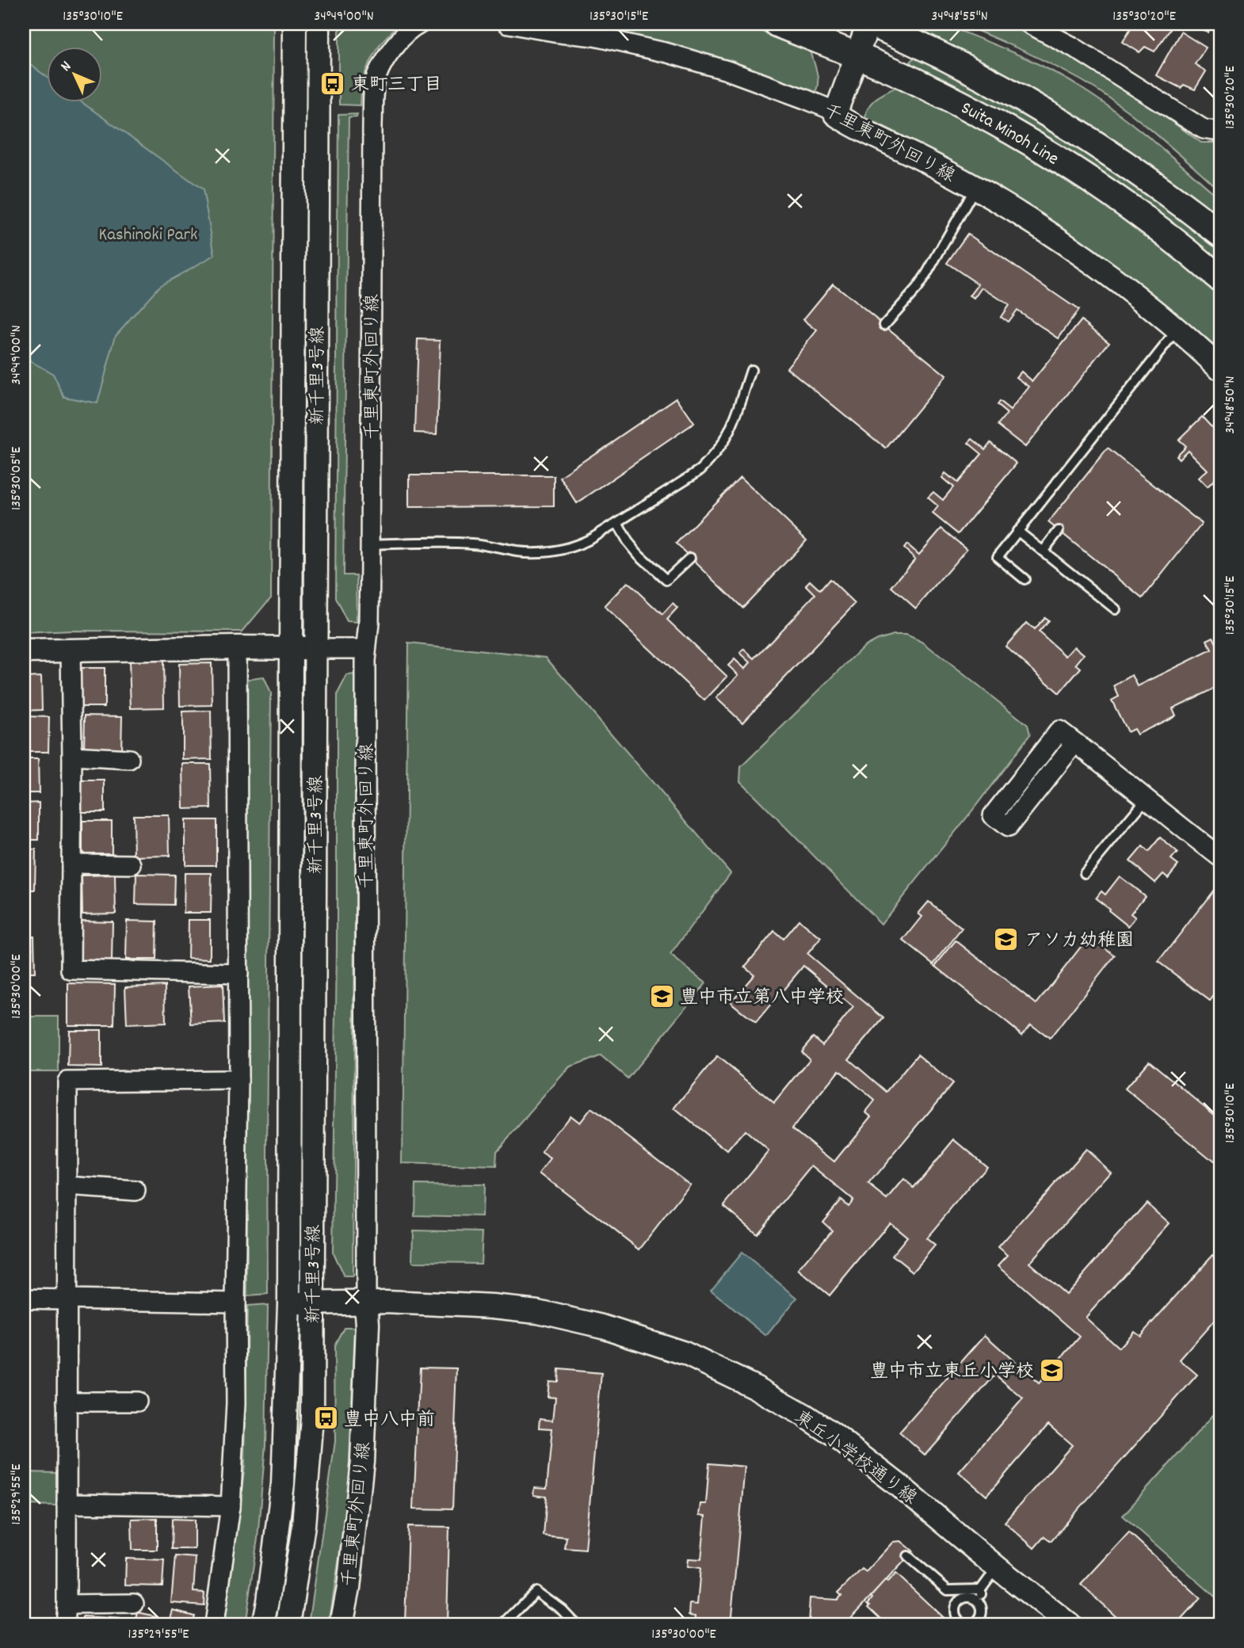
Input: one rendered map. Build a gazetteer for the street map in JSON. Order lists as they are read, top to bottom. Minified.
{"streets":{"main road":["Suita Minoh Line"],"street":["千里東町外回り線","新千里3号線","東丘小学校通り線"]},"crossings":[["千里東町外回り線","東丘小学校通り線"],["新千里3号線","東丘小学校通り線"]],"parks":["Kashinoki Park"],"places":{"bus stop":["東町三丁目","豊中八中前"],"school or university":["アソカ幼稚園","豊中市立第八中学校","豊中市立東丘小学校"]},"north":"top left","coordinates":["135°30'10\"E","34°49'00\"N","135°30'15\"E","34°48'55\"N","135°30'20\"E","34°48'50\"N","135°30'05\"E","135°30'00\"E","135°29'55\"E"]}
